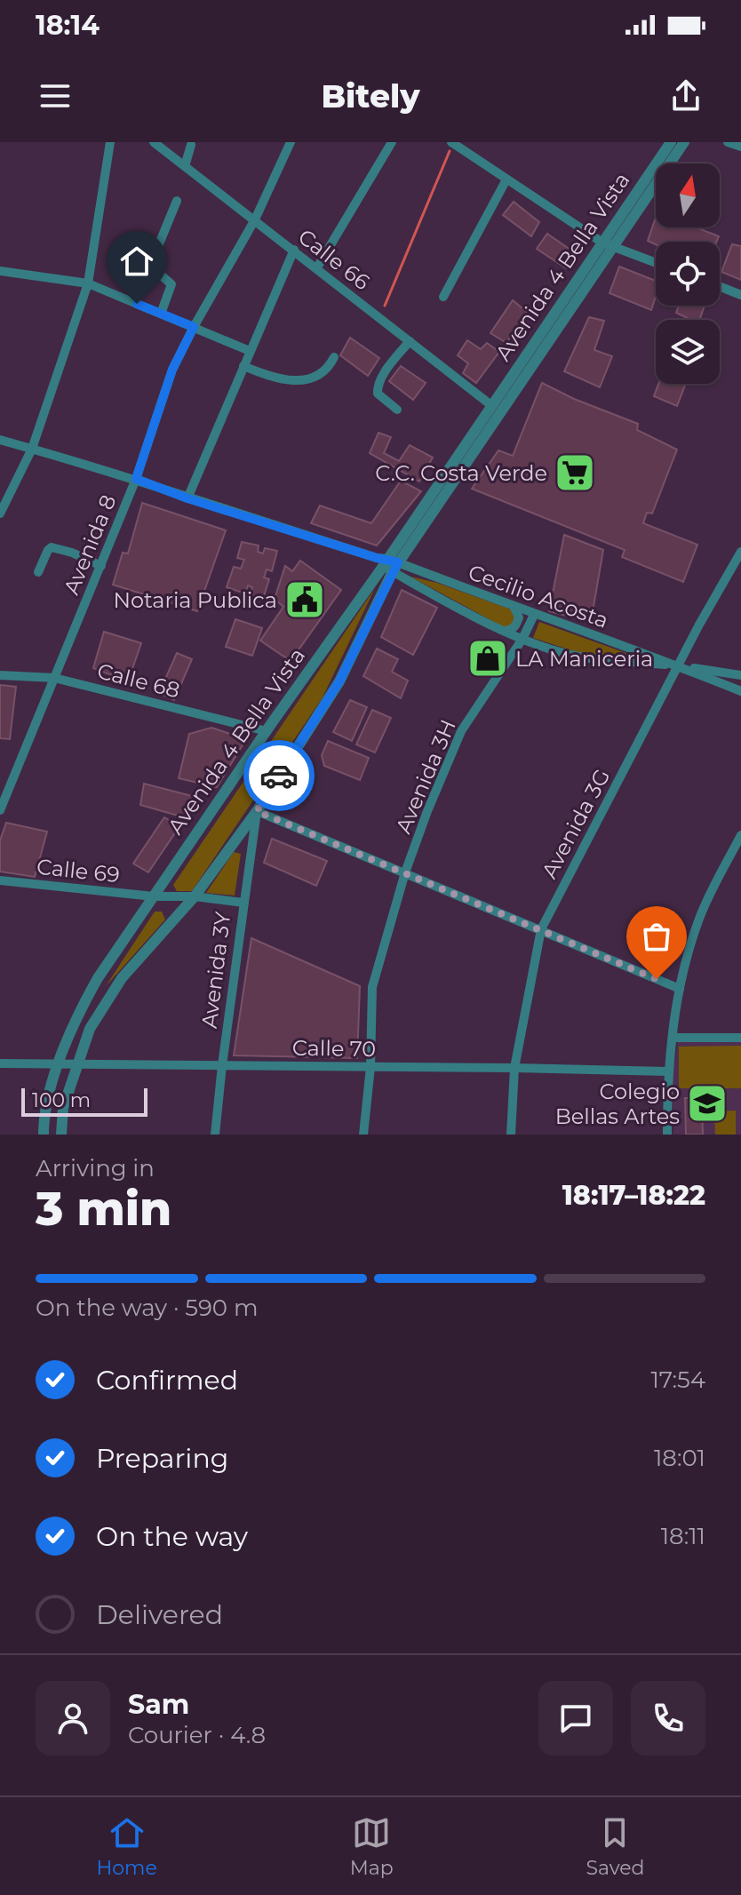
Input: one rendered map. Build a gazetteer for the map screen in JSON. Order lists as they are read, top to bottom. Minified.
{"streets":{"street":["Calle 66","Avenida 4 Bella Vista","Avenida 8","Cecilio Acosta","Calle 68","Avenida 3H","Avenida 3G","Calle 69","Avenida 3Y","Calle 70"]},"crossings":[["Calle 66","Avenida 4 Bella Vista"],["Calle 66","Avenida 8"],["Avenida 4 Bella Vista","Cecilio Acosta"],["Avenida 4 Bella Vista","Calle 68"],["Avenida 4 Bella Vista","Calle 69"],["Avenida 4 Bella Vista","Avenida 3Y"],["Avenida 4 Bella Vista","Calle 70"],["Avenida 8","Calle 68"],["Cecilio Acosta","Avenida 3H"],["Cecilio Acosta","Avenida 3G"],["Avenida 3H","Calle 70"],["Avenida 3G","Calle 70"],["Calle 69","Avenida 3Y"],["Avenida 3Y","Calle 70"]],"places":{"supermarket":["C.C. Costa Verde"],"public building":["Notaria Publica"],"shop":["LA Maniceria"],"school or university":["Colegio Bellas Artes"]},"scale_bar":"100 m","north":"top","page":{"status":"18:14","header":"Bitely","scale":"100 m","heading":["3 min","Arriving in","18:17–18:22"],"panel":["Sam","Courier · 4.8"],"bar":"On the way · 590 m","list":[["Confirmed","17:54"],["Preparing","18:01"],["On the way","18:11"],"Delivered"],"tabs":["Home","Map","Saved"]}}
